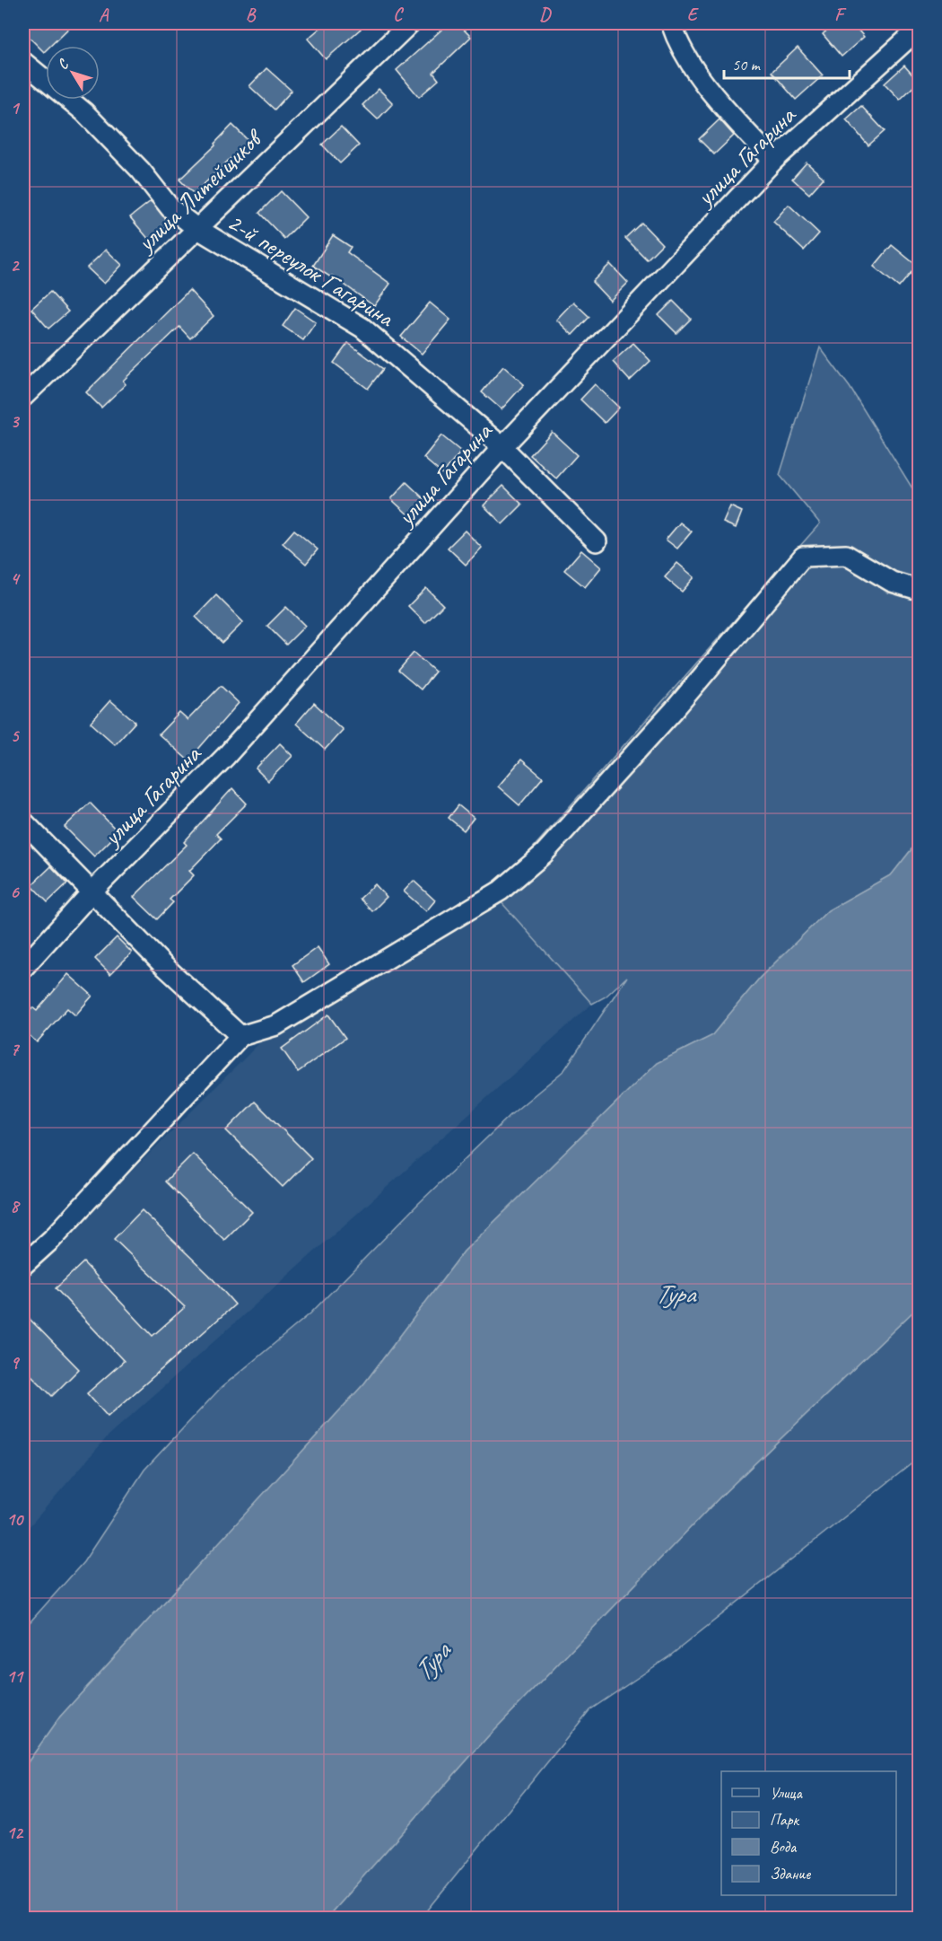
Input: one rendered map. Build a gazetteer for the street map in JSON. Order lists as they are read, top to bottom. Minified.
{"streets":{"street":["улица Гагарина","улица Литейщиков","2-й переулок Гагарина"]},"crossings":[["улица Гагарина","2-й переулок Гагарина"],["улица Литейщиков","2-й переулок Гагарина"]],"water":["Тура"],"legend":["Улица","Парк","Вода","Здание"],"scale_bar":"50 m","north":"top left","grid":{"columns":["A","B","C","D","E","F"],"rows":["1","2","3","4","5","6","7","8","9","10","11","12"]}}
